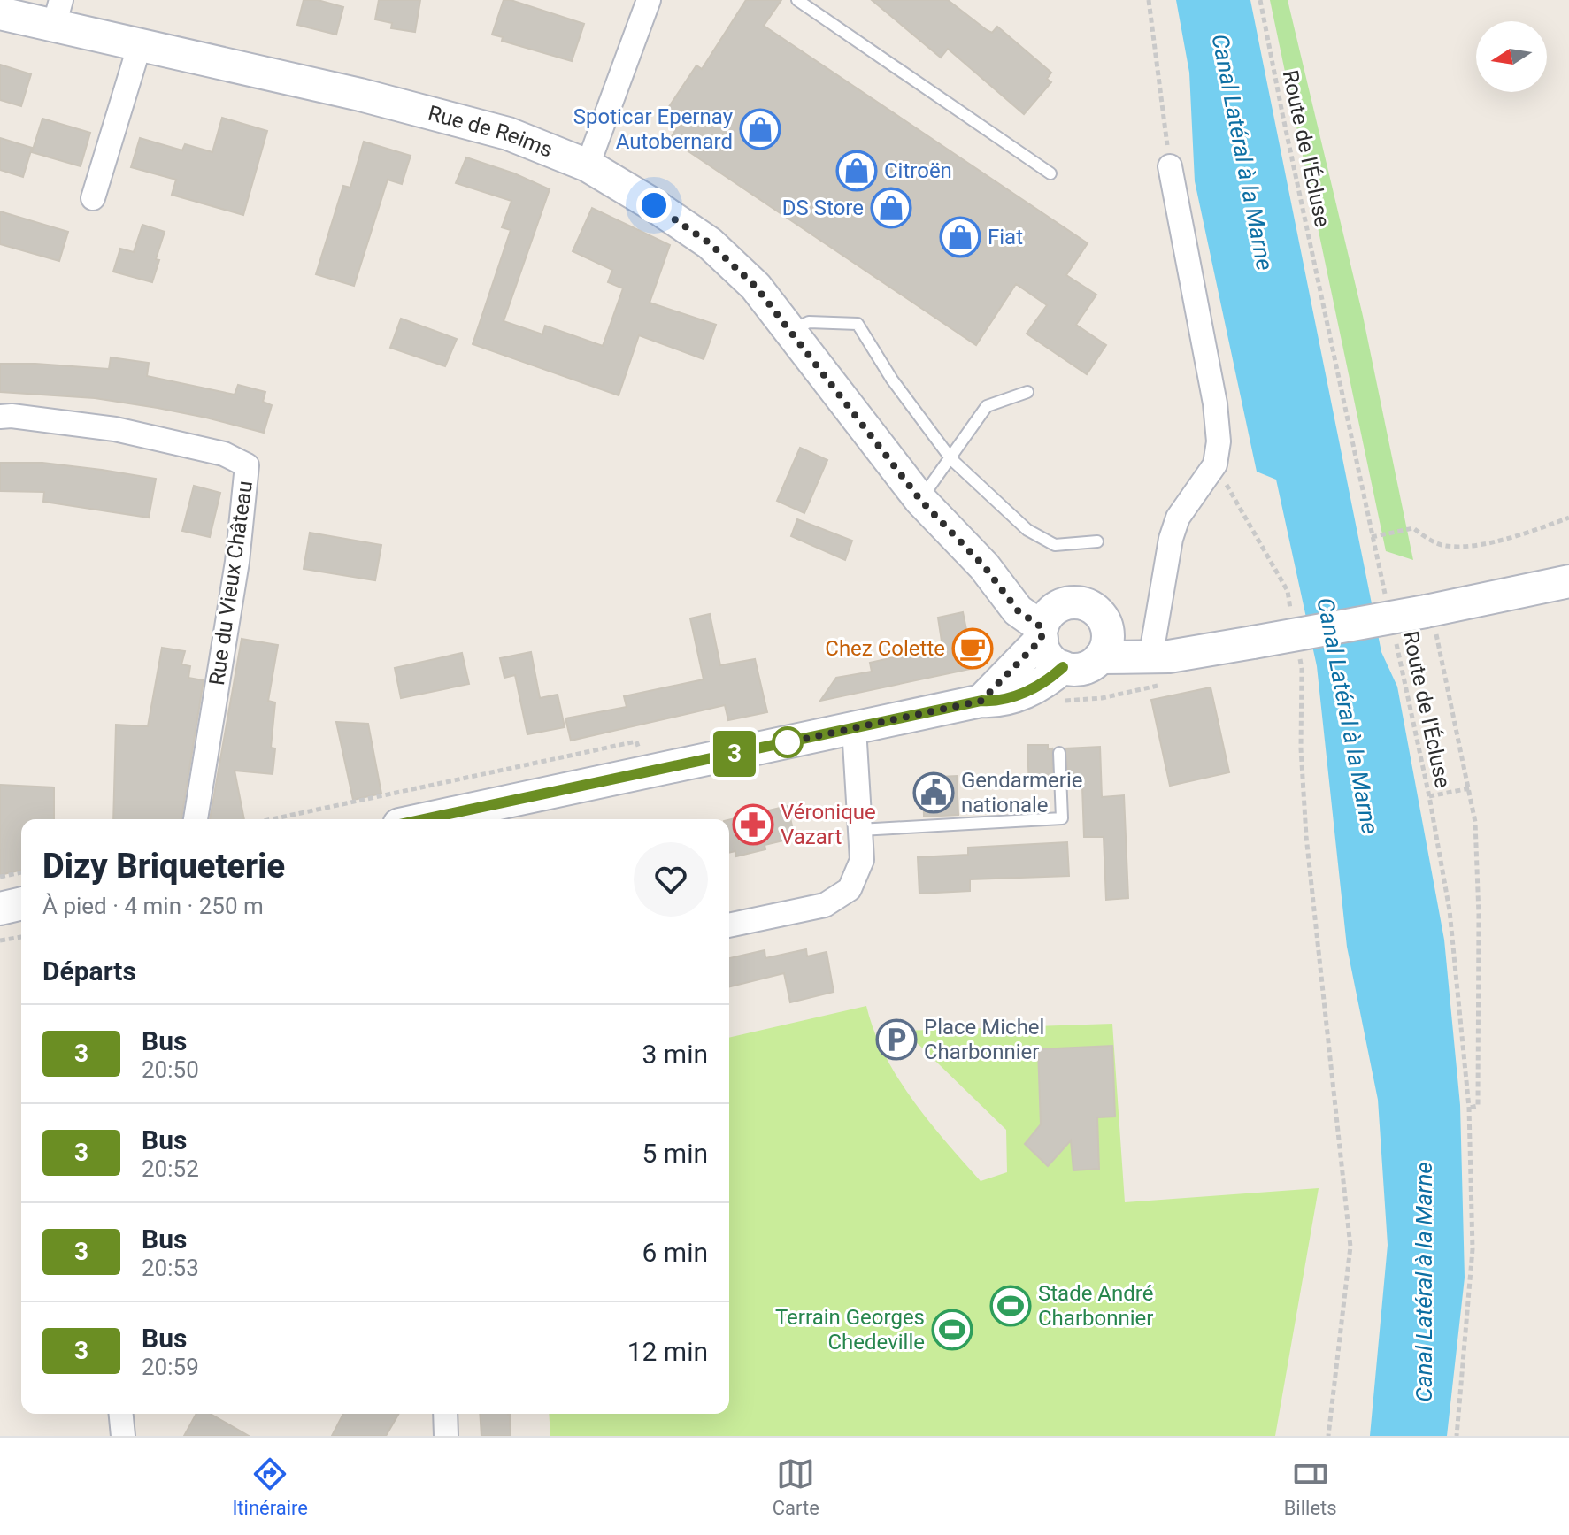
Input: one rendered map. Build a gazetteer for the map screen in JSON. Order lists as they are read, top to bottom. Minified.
{"streets":{"main road":["Rue de Reims"],"street":["Rue du Vieux Château"],"path":["Route de l'Écluse"]},"water":["Canal Latéral à la Marne"],"places":{"shop":["Spoticar Epernay Autobernard","Citroën","DS Store","Fiat"],"cafe":["Chez Colette"],"public building":["Gendarmerie nationale"],"pharmacy":["Véronique Vazart"],"parking":["Place Michel Charbonnier"],"sports":["Stade André Charbonnier","Terrain Georges Chedeville"]},"lines":["bus line 3"],"north":"left","page":{"on_map":"3","heading":[["Dizy Briqueterie","À pied · 4 min · 250 m"],"Départs"],"list":[{"mark":"3","name":"Bus","note":"20:50","value":"3 min"},{"mark":"3","name":"Bus","note":"20:52","value":"5 min"},{"mark":"3","name":"Bus","note":"20:53","value":"6 min"},{"mark":"3","name":"Bus","note":"20:59","value":"12 min"}],"tabs":["Itinéraire","Carte","Billets"]}}
